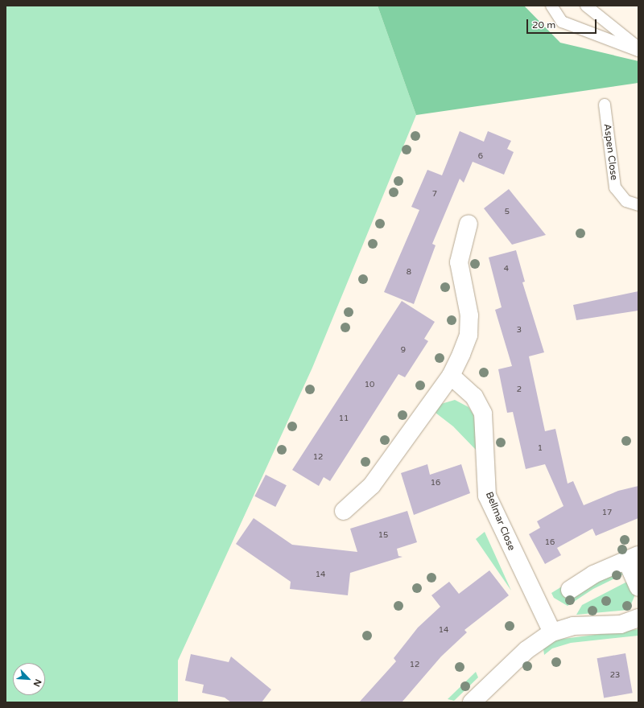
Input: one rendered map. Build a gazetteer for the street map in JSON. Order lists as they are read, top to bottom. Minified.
{"streets":{"street":["Bellmar Close"],"lane":["Aspen Close"]},"house_numbers":["6","7","5","4","8","3","9","10","2","11","1","12","16","17","15","16","14","14","12","23"],"scale_bar":"20 m","north":"bottom right"}
